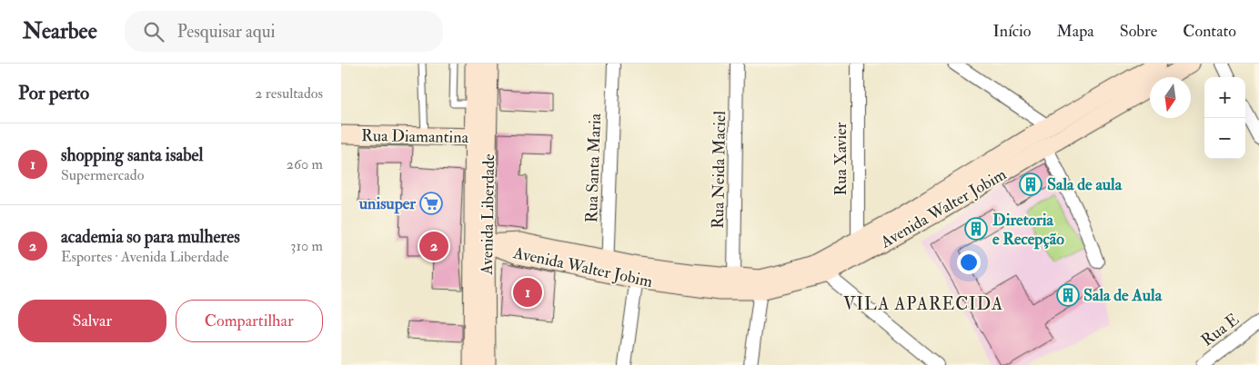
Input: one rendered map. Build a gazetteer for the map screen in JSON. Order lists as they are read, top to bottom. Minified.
{"streets":{"main road":["Rua Diamantina","Avenida Walter Jobim","Avenida Liberdade"],"street":["Rua Xavier","Rua Santa Maria","Rua Neida Maciel","Rua E"]},"crossings":[["Rua Diamantina","Avenida Liberdade"],["Rua Xavier","Avenida Walter Jobim"],["Rua Santa Maria","Avenida Walter Jobim"],["Rua Neida Maciel","Avenida Walter Jobim"],["Avenida Walter Jobim","Avenida Liberdade"]],"districts":["VILA APARECIDA"],"places":{"building":["Sala de aula","Diretoria e Recepção","Sala de Aula"],"supermarket":["unisuper"]},"north":"bottom","page":{"header":"Nearbee","search":"Pesquisar aqui","nav":["Início","Mapa","Sobre","Contato"],"heading":["Por perto","2 resultados"],"map_buttons":["+","−"],"list":[{"mark":"1","name":"shopping santa isabel","note":"Supermercado","value":"260 m"},{"mark":"2","name":"academia so para mulheres","note":"Esportes · Avenida Liberdade","value":"310 m"}],"pins":["2","1"],"buttons":["Salvar","Compartilhar"]}}
